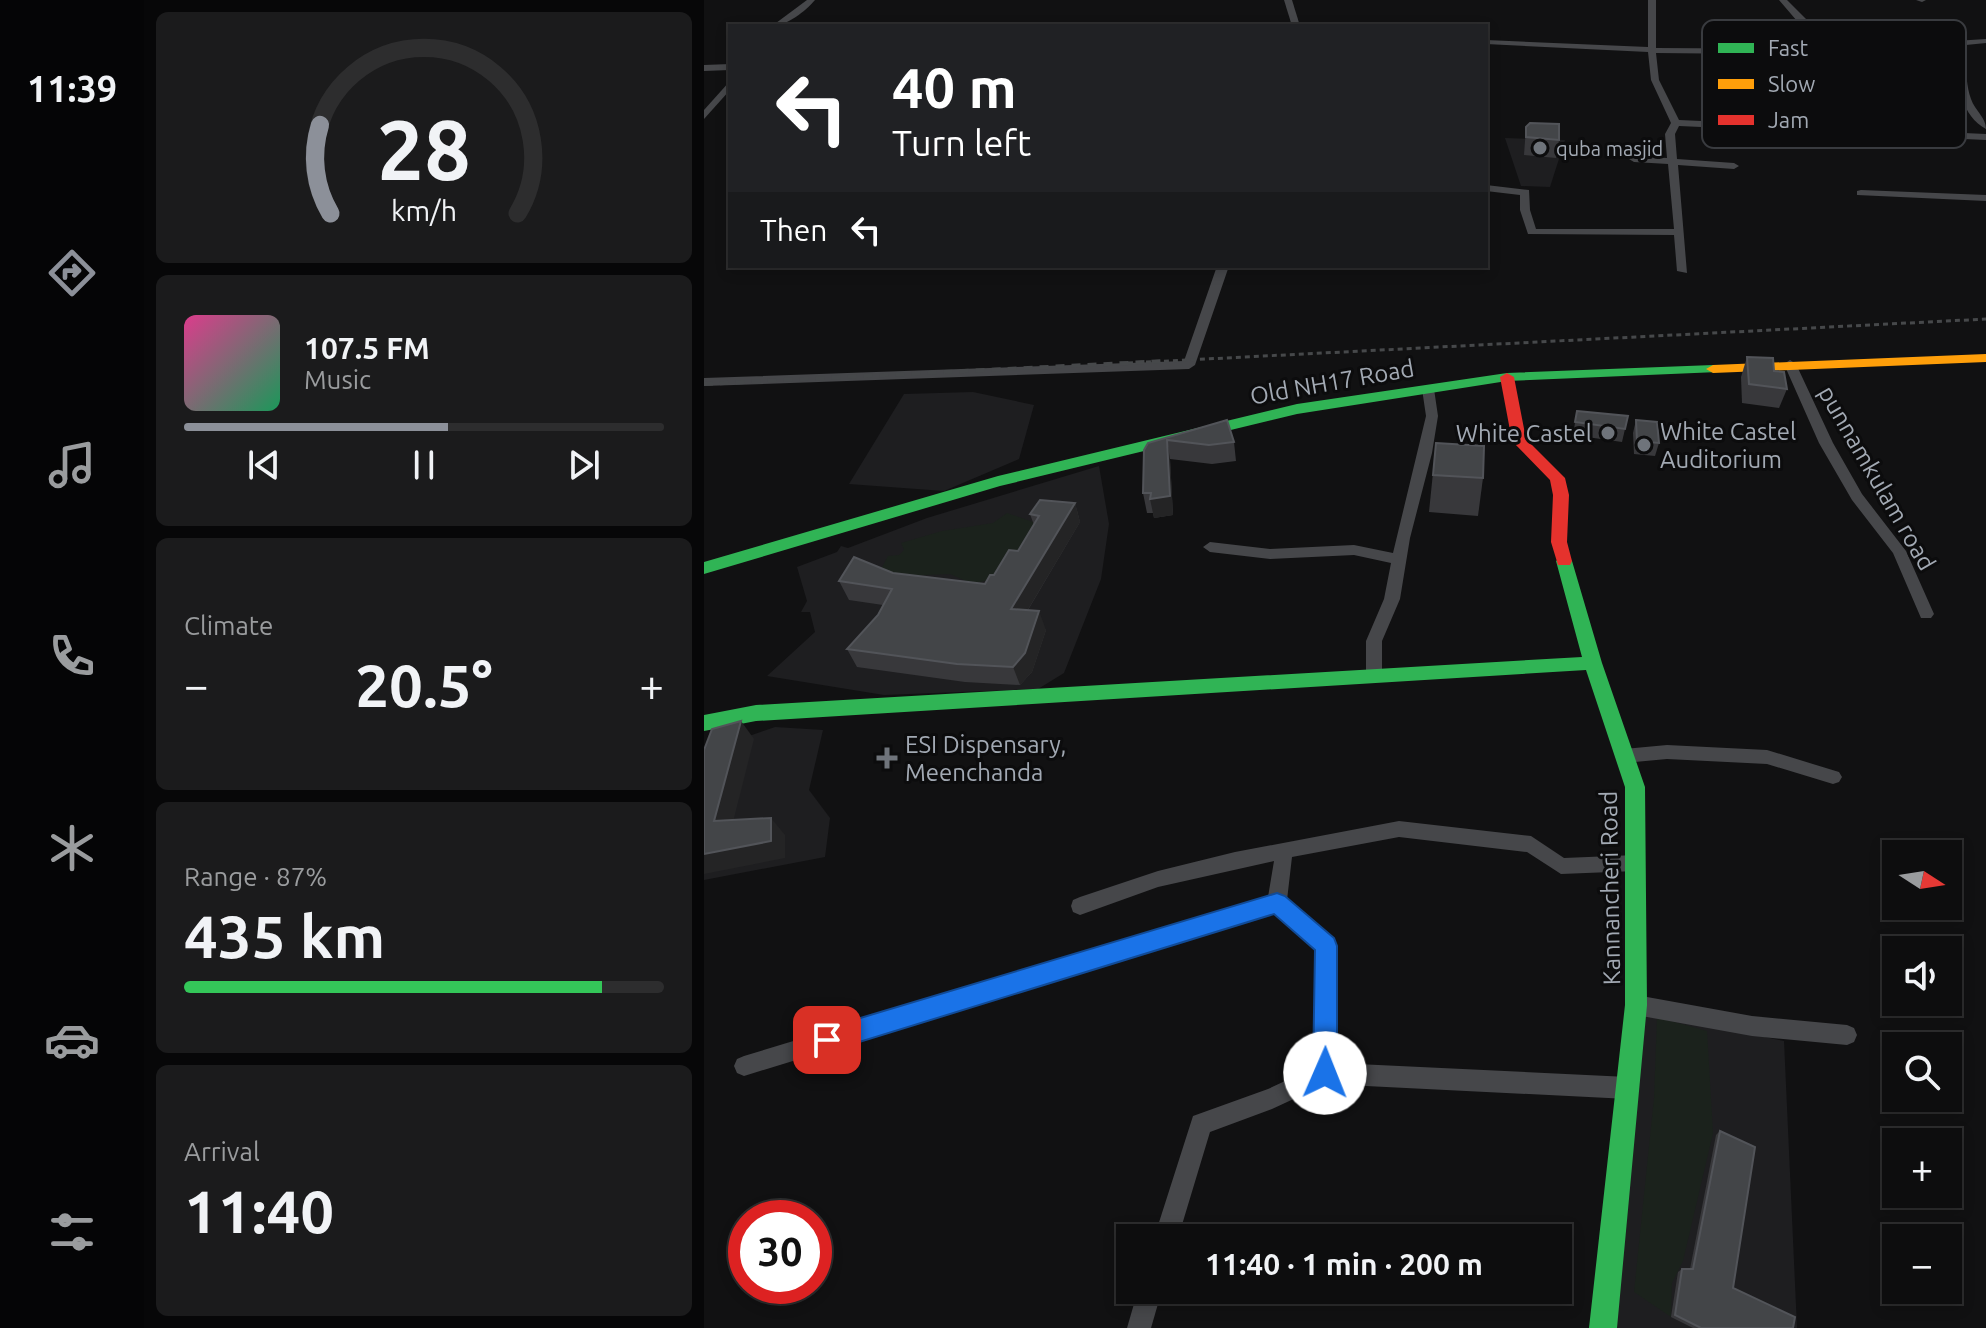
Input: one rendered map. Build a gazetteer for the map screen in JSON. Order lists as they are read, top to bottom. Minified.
{"streets":{"street":["Old NH17 Road","punnamkulam road","Kannancheri Road"]},"crossings":[["Old NH17 Road","punnamkulam road"],["Old NH17 Road","Kannancheri Road"]],"places":{"other":["quba masjid","White Castel","White Castel Auditorium"],"health":["ESI Dispensary, Meenchanda"]},"legend":["Fast","Slow","Jam"],"north":"right","page":{"tabs":"11:39","turn":["40 m","Turn left"],"then":"Then","song":["107.5 FM","Music"],"tile":["Climate",["Range · 87%","435 km"],["Arrival","11:40"]],"heat":["−","20.5°","+"],"map_buttons":["+","−"],"limit":"30","trip":"11:40 · 1 min · 200 m","gauge":["28","km/h"]}}
